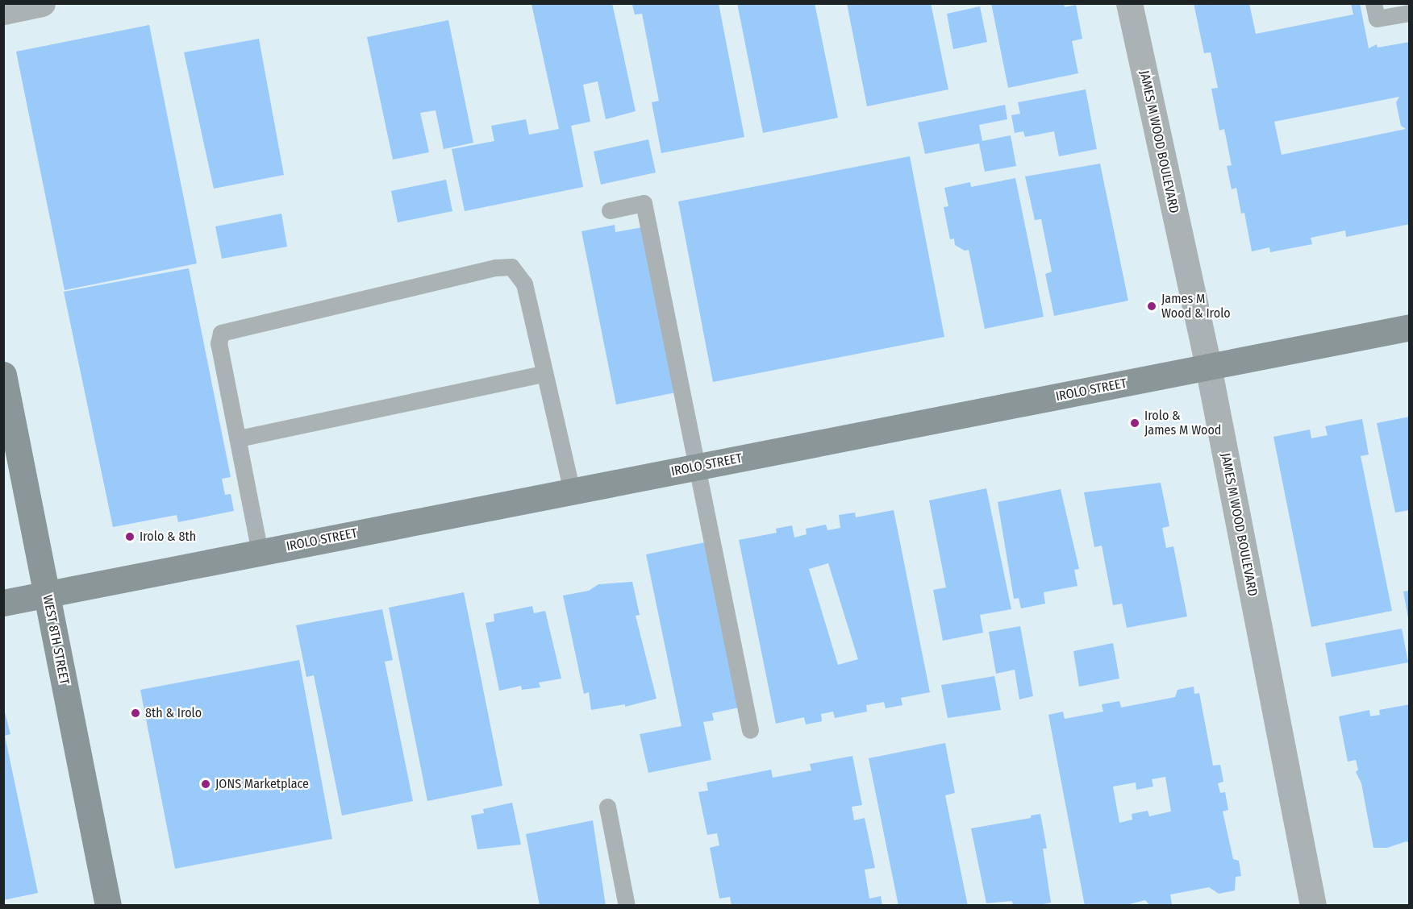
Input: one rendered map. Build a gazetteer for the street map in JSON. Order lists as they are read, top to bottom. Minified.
{"streets":{"main road":["IROLO STREET","WEST 8TH STREET"],"street":["JAMES M WOOD BOULEVARD"]},"crossings":[["JAMES M WOOD BOULEVARD","IROLO STREET"],["IROLO STREET","WEST 8TH STREET"]],"places":["James M Wood & Irolo","Irolo & James M Wood","Irolo & 8th","8th & Irolo","JONS Marketplace"]}
